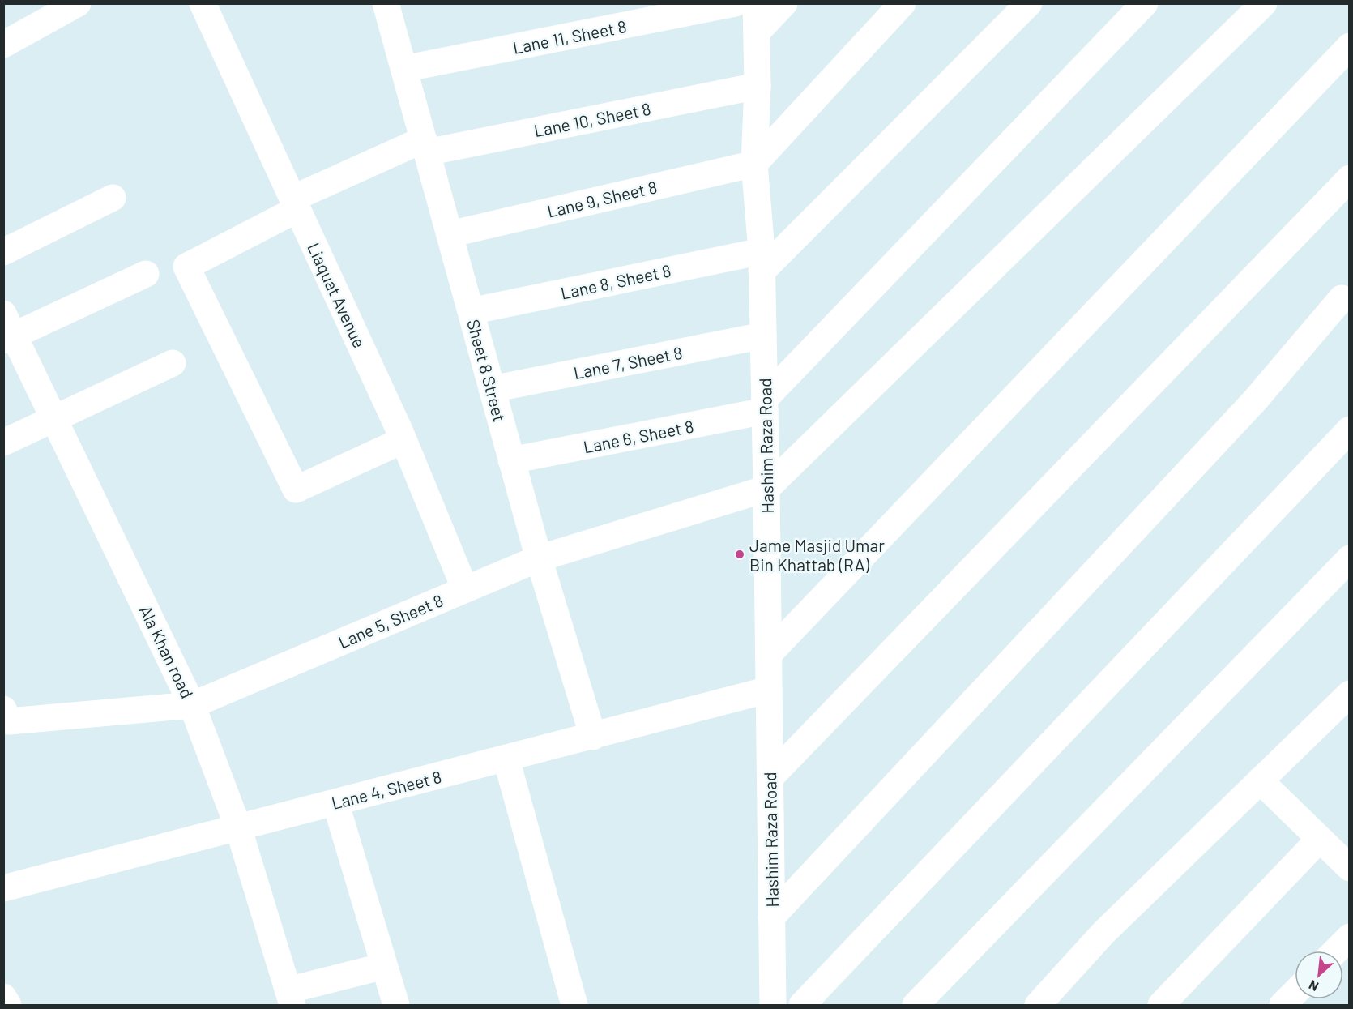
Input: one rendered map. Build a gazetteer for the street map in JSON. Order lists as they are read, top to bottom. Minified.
{"streets":{"street":["Lane 11, Sheet 8","Lane 10, Sheet 8","Lane 9, Sheet 8","Lane 8, Sheet 8","Liaquat Avenue","Lane 7, Sheet 8","Sheet 8 Street","Lane 6, Sheet 8","Hashim Raza Road","Lane 5, Sheet 8","Ala Khan road","Lane 4, Sheet 8"]},"crossings":[["Lane 11, Sheet 8","Sheet 8 Street"],["Lane 10, Sheet 8","Liaquat Avenue"],["Lane 10, Sheet 8","Sheet 8 Street"],["Lane 10, Sheet 8","Hashim Raza Road"],["Lane 9, Sheet 8","Sheet 8 Street"],["Lane 9, Sheet 8","Hashim Raza Road"],["Lane 8, Sheet 8","Sheet 8 Street"],["Lane 8, Sheet 8","Hashim Raza Road"],["Liaquat Avenue","Lane 5, Sheet 8"],["Lane 7, Sheet 8","Sheet 8 Street"],["Lane 7, Sheet 8","Hashim Raza Road"],["Sheet 8 Street","Lane 6, Sheet 8"],["Sheet 8 Street","Lane 5, Sheet 8"],["Sheet 8 Street","Lane 4, Sheet 8"],["Lane 6, Sheet 8","Hashim Raza Road"],["Hashim Raza Road","Lane 5, Sheet 8"],["Hashim Raza Road","Lane 4, Sheet 8"],["Lane 5, Sheet 8","Ala Khan road"],["Ala Khan road","Lane 4, Sheet 8"]],"places":["Jame Masjid Umar Bin Khattab (RA)"],"north":"bottom left"}
